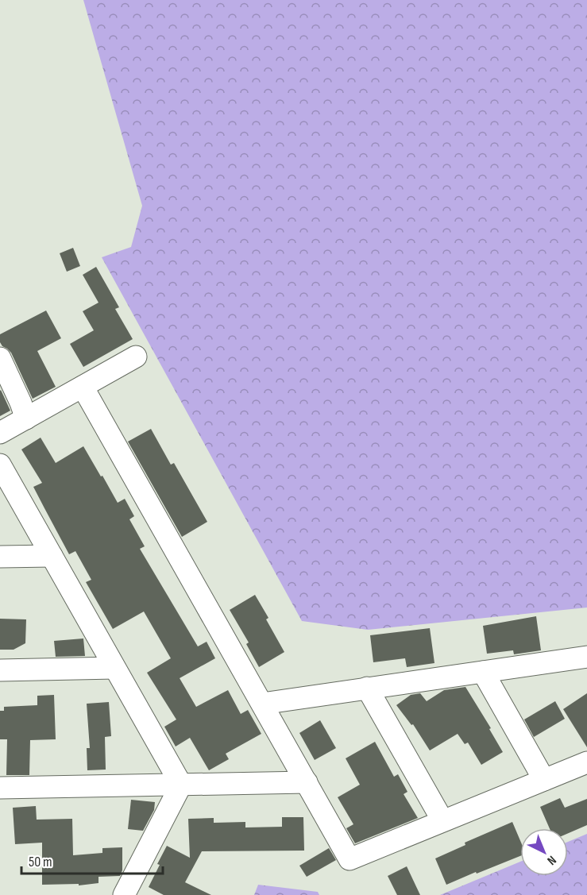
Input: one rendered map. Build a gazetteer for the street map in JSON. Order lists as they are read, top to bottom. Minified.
{"scale_bar":"50 m","north":"bottom right"}
